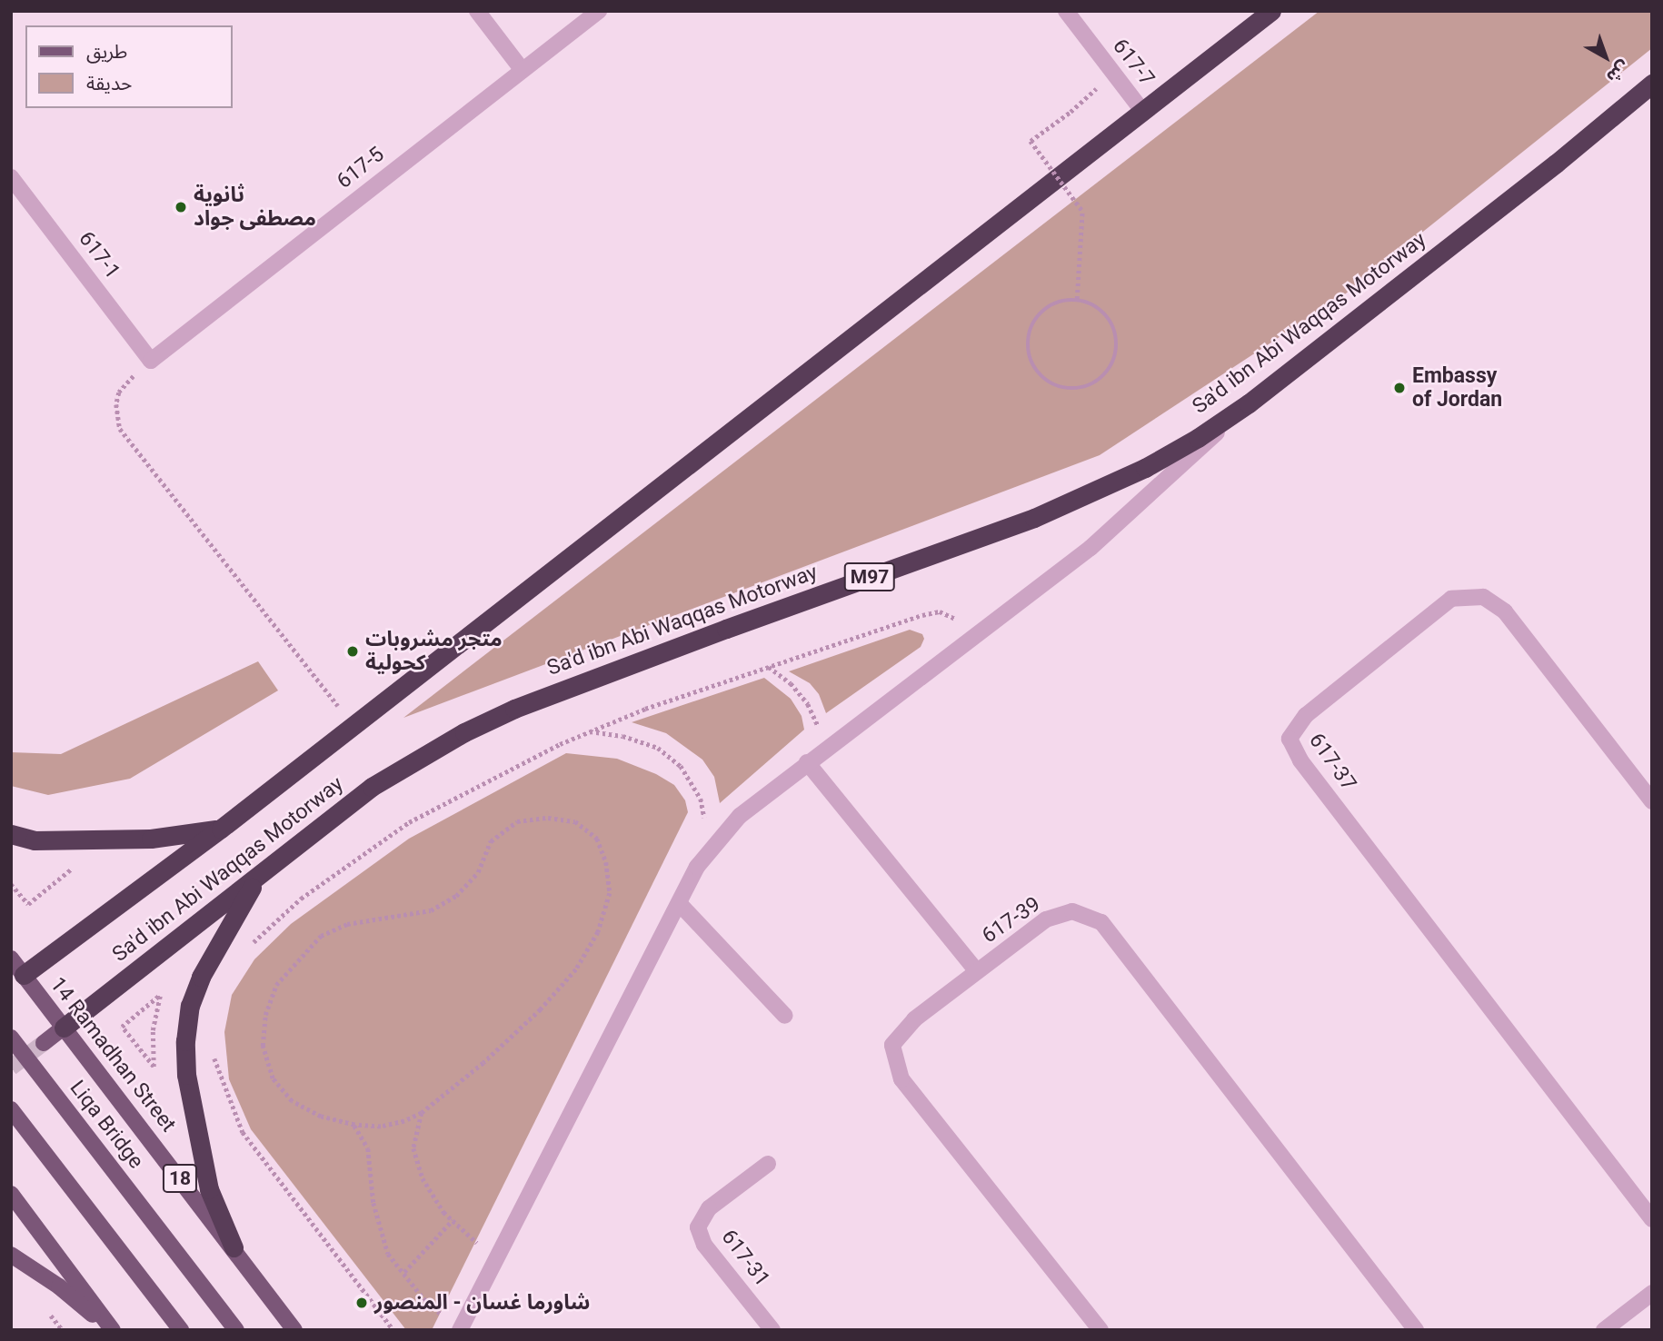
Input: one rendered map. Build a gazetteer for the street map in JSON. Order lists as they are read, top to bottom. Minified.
{"streets":{"highway":["Sa'd ibn Abi Waqqas Motorway","M97"],"main road":["14 Ramadhan Street","Liqa Bridge","18"],"street":["617-7","617-5","617-1","617-37","617-39","617-31"]},"crossings":[["617-7","Sa'd ibn Abi Waqqas Motorway"],["617-5","617-1"],["Sa'd ibn Abi Waqqas Motorway","14 Ramadhan Street"]],"places":["ثانوية مصطفى جواد","Embassy of Jordan","متجر مشروبات كحولية","شاورما غسان - المنصور"],"legend":["طريق","حديقة"],"north":"bottom right"}
